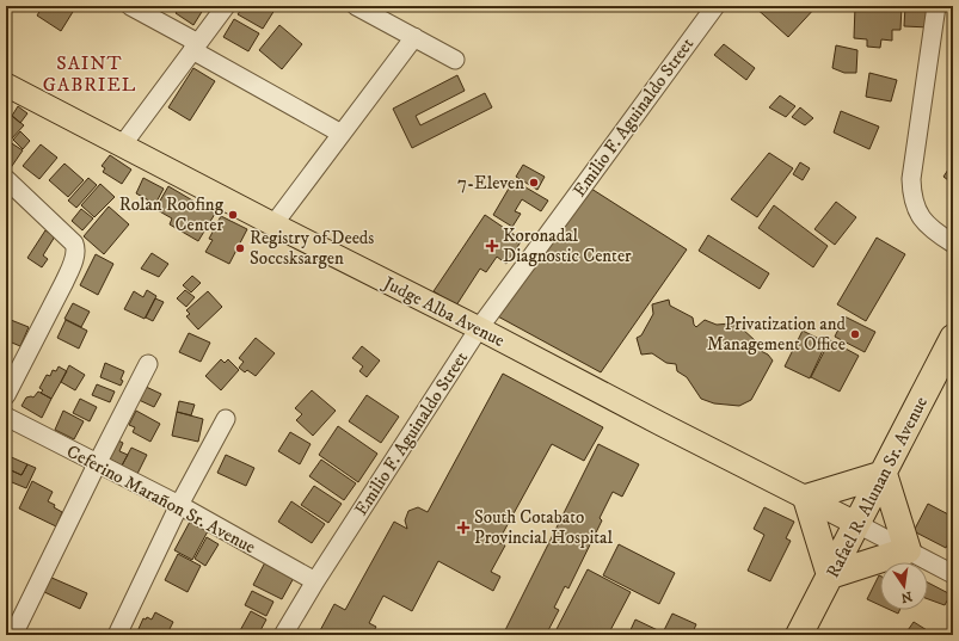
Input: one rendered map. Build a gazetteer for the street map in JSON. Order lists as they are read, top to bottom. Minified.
{"streets":{"highway":["Rafael R. Alunan Sr. Avenue"],"main road":["Judge Alba Avenue"],"street":["Emilio F. Aguinaldo Street","Ceferino Marañon Sr. Avenue"]},"crossings":[["Emilio F. Aguinaldo Street","Judge Alba Avenue"],["Emilio F. Aguinaldo Street","Ceferino Marañon Sr. Avenue"],["Judge Alba Avenue","Rafael R. Alunan Sr. Avenue"]],"districts":["SAINT GABRIEL"],"places":{"other":["7-Eleven","Rolan Roofing Center","Registry of Deeds Soccsksargen","Privatization and Management Office"],"health":["Koronadal Diagnostic Center","South Cotabato Provincial Hospital"]},"north":"bottom"}
